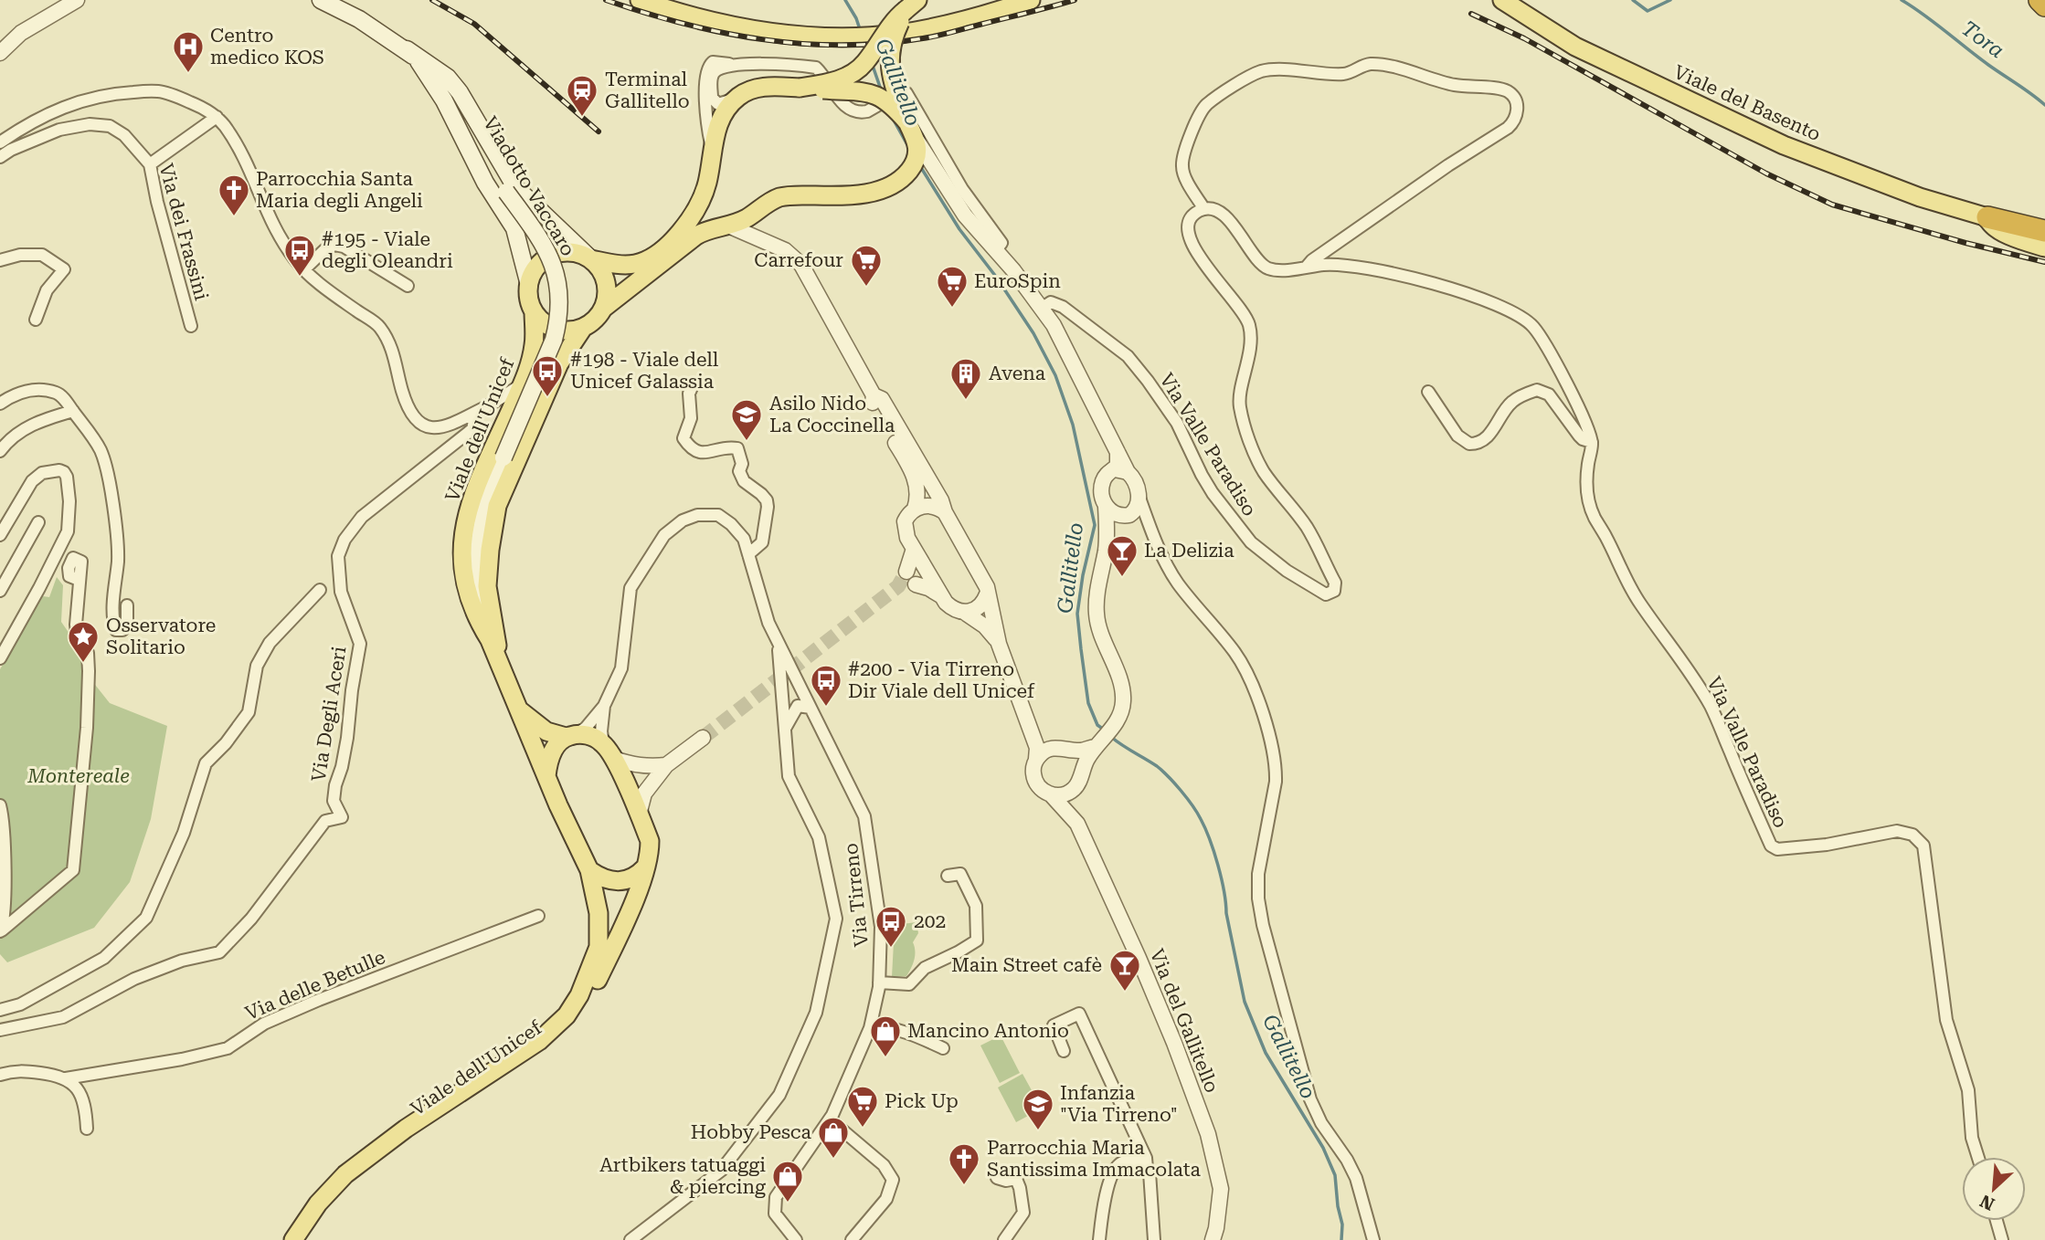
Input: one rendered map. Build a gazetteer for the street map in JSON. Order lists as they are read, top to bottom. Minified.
{"streets":{"main road":["Viale del Basento","Viadotto Vaccaro","Viale dell'Unicef"],"street":["Via dei Frassini","Via Valle Paradiso","Via Degli Aceri","Via Tirreno","Via delle Betulle","Via del Gallitello"]},"crossings":[["Viadotto Vaccaro","Viale dell'Unicef"]],"water":["Tora","Gallitello"],"parks":["Montereale"],"places":{"hospital":["Centro medico KOS"],"station":["Terminal Gallitello"],"church":["Parrocchia Santa Maria degli Angeli","Parrocchia Maria Santissima Immacolata"],"bus stop":["#195 - Viale degli Oleandri","#198 - Viale dell Unicef Galassia","#200 - Via Tirreno Dir Viale dell Unicef","202"],"supermarket":["Carrefour","EuroSpin","Pick Up"],"building":["Avena"],"school or university":["Asilo Nido La Coccinella","Infanzia \"Via Tirreno\""],"bar":["La Delizia","Main Street cafè"],"place":["Osservatore Solitario"],"shop":["Mancino Antonio","Hobby Pesca","Artbikers tatuaggi & piercing"]},"north":"bottom left"}
